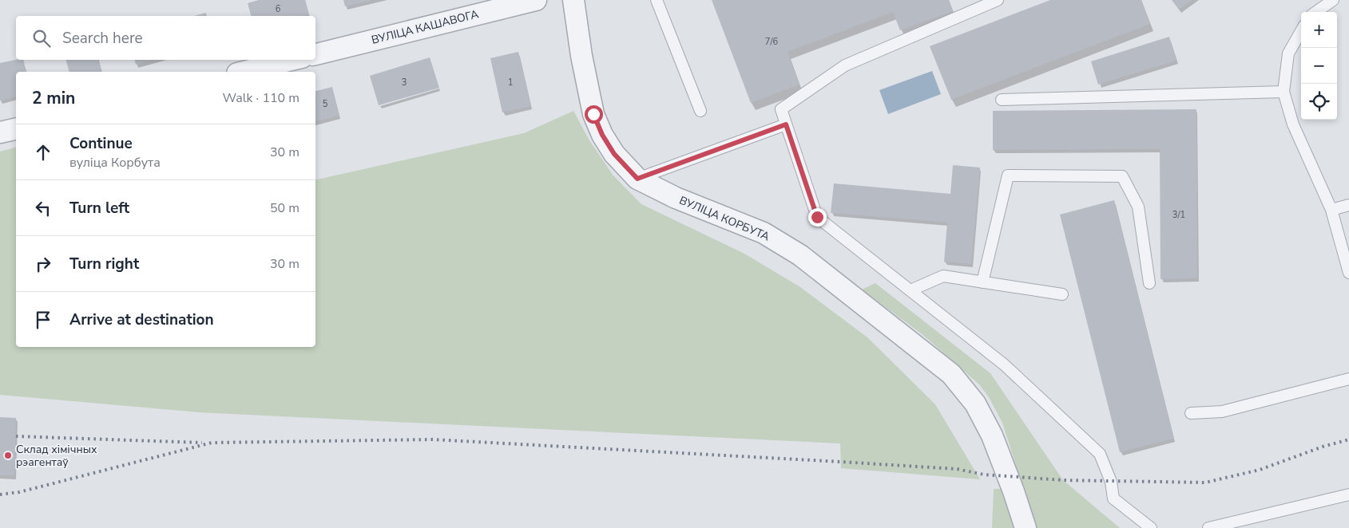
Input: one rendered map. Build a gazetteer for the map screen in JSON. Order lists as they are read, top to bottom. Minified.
{"streets":{"street":["ВУЛІЦА КАШАВОГА","ВУЛІЦА КОРБУТА"]},"places":["Склад хімічных рэагентаў"],"house_numbers":["6","7/6","3","1","5","3/1"],"page":{"map_buttons":["+","−"],"search":"Search here","heading":["2 min","Walk · 110 m"],"list":[["Continue","вуліца Корбута","30 m"],["Turn left","50 m"],["Turn right","30 m"],"Arrive at destination"]}}
